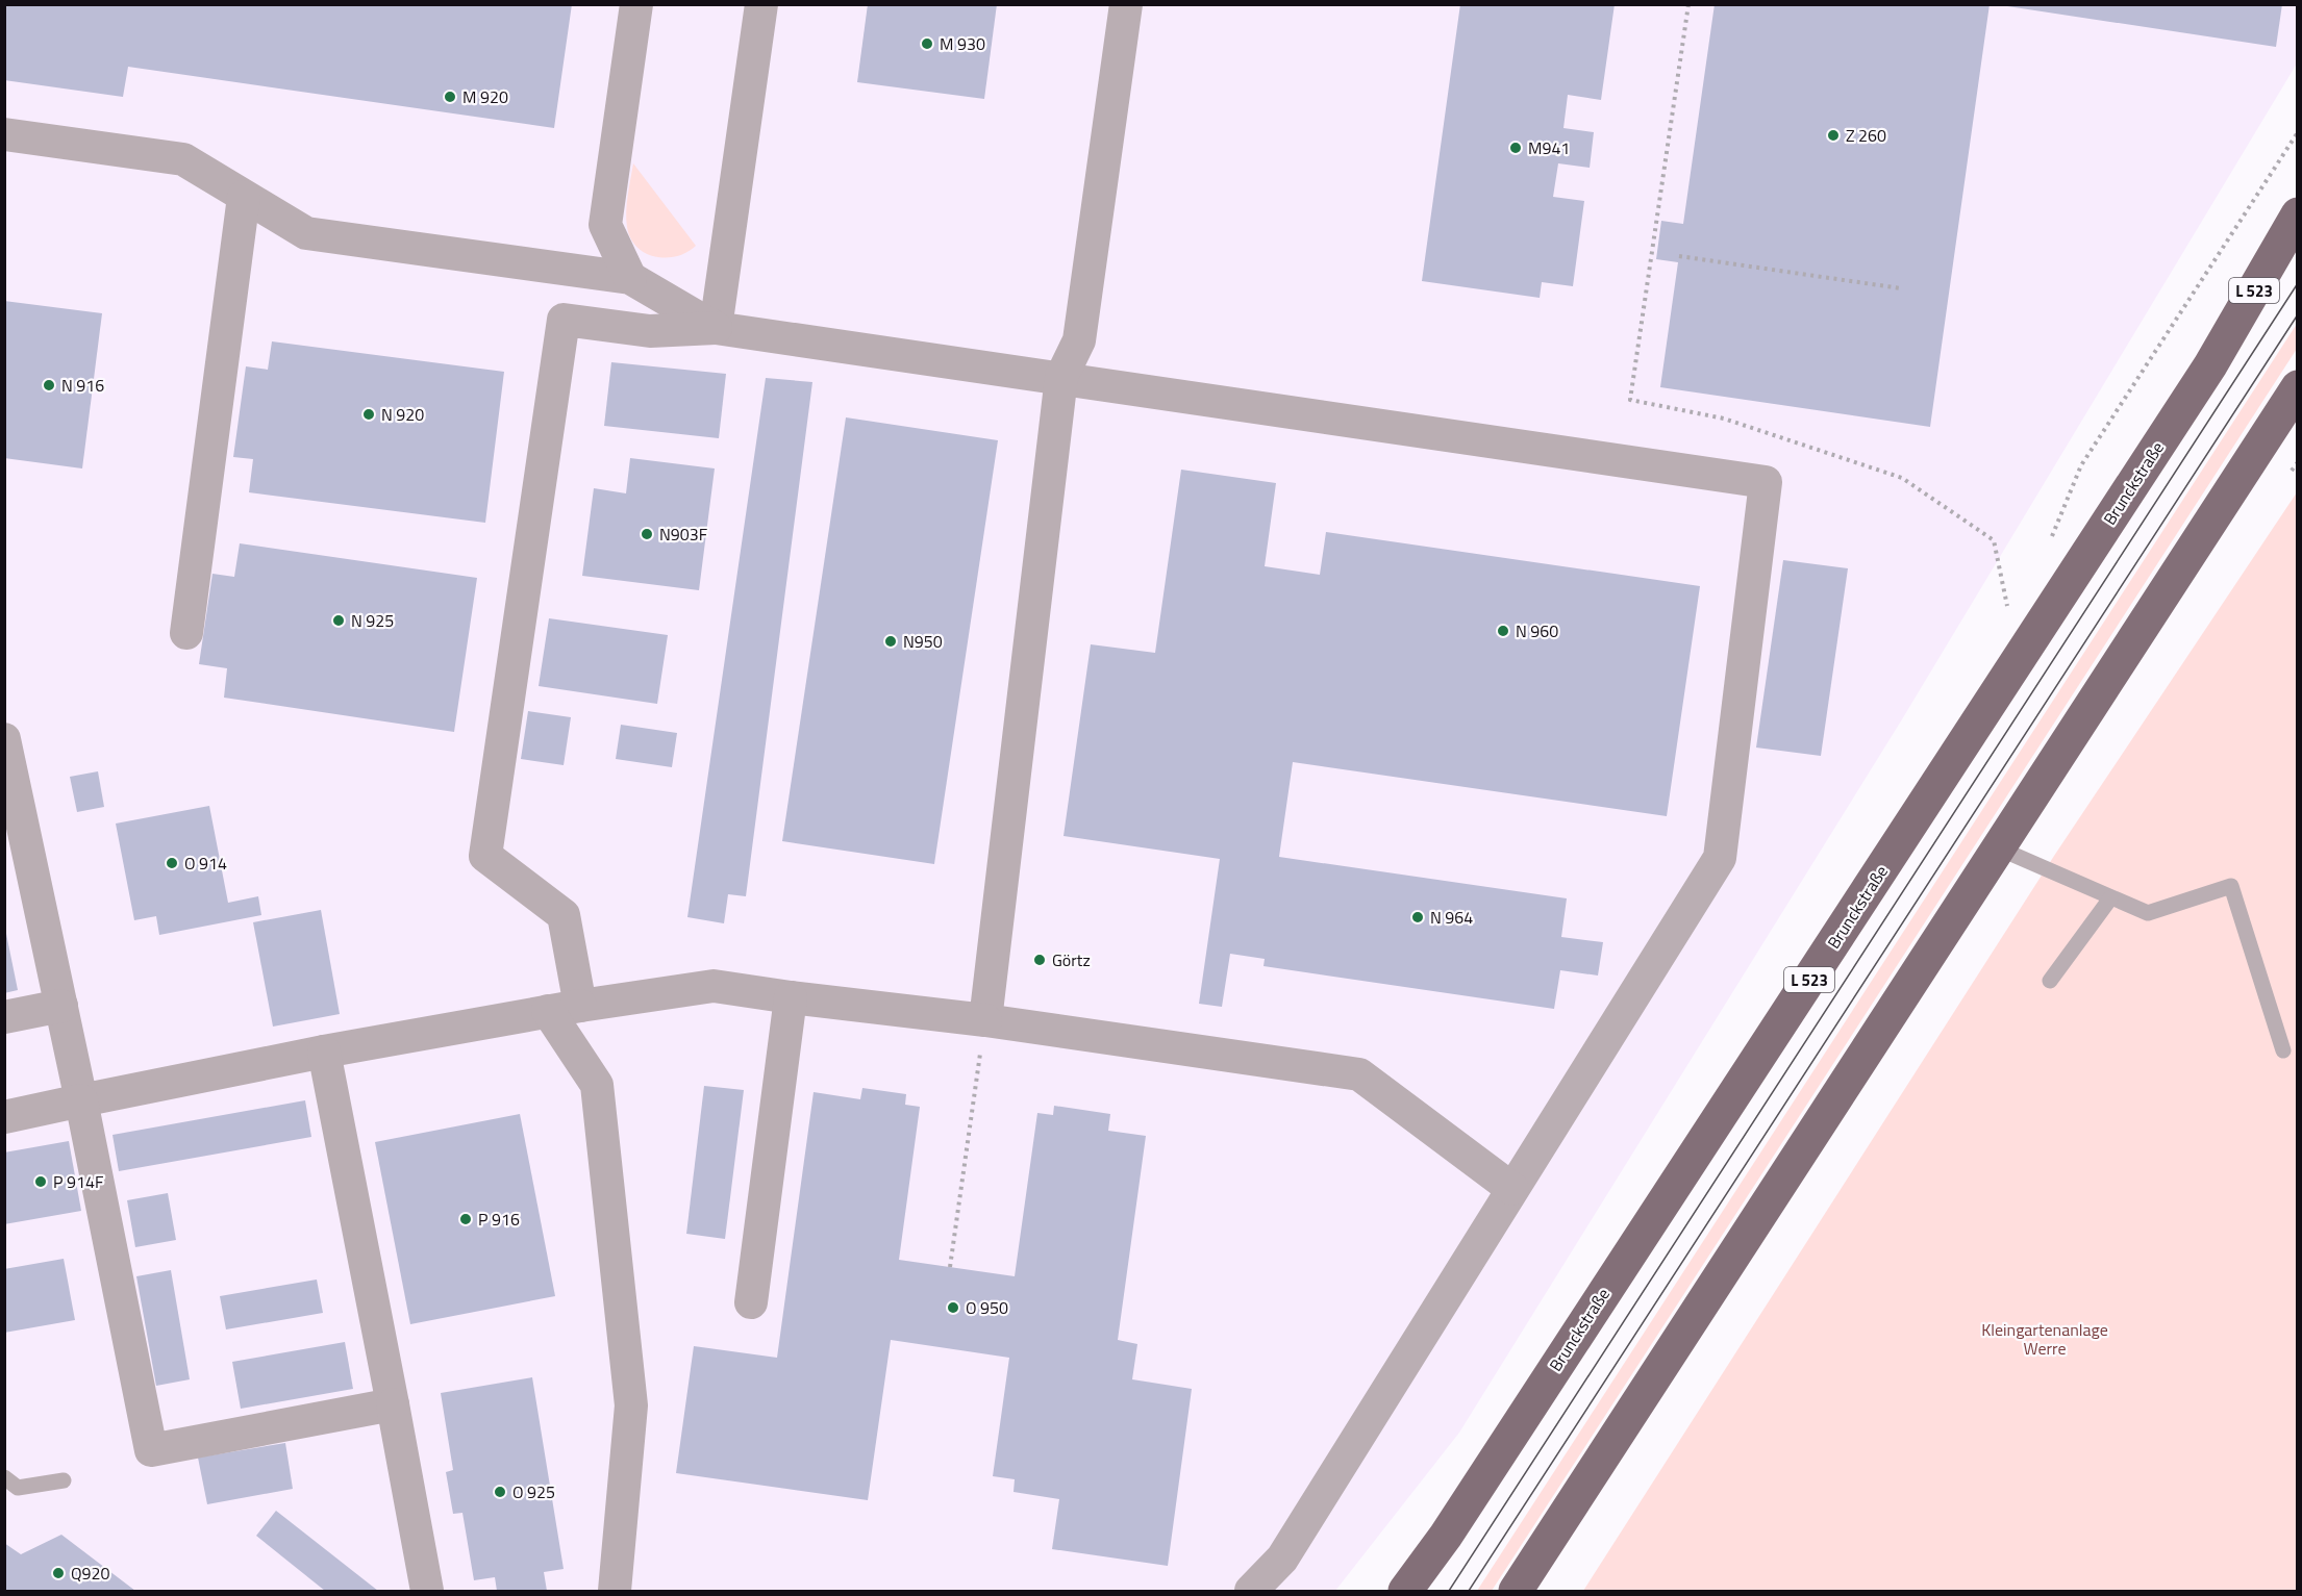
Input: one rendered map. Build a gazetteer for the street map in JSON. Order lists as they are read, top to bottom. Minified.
{"streets":{"main road":["L 523","Brunckstraße"]},"parks":["Kleingartenanlage Werre"],"places":["M 930","M 920","Z 260","M941","N 916","N 920","N903F","N 925","N 960","N950","O 914","N 964","Görtz","P 914F","P 916","O 950","O 925","Q920"]}
